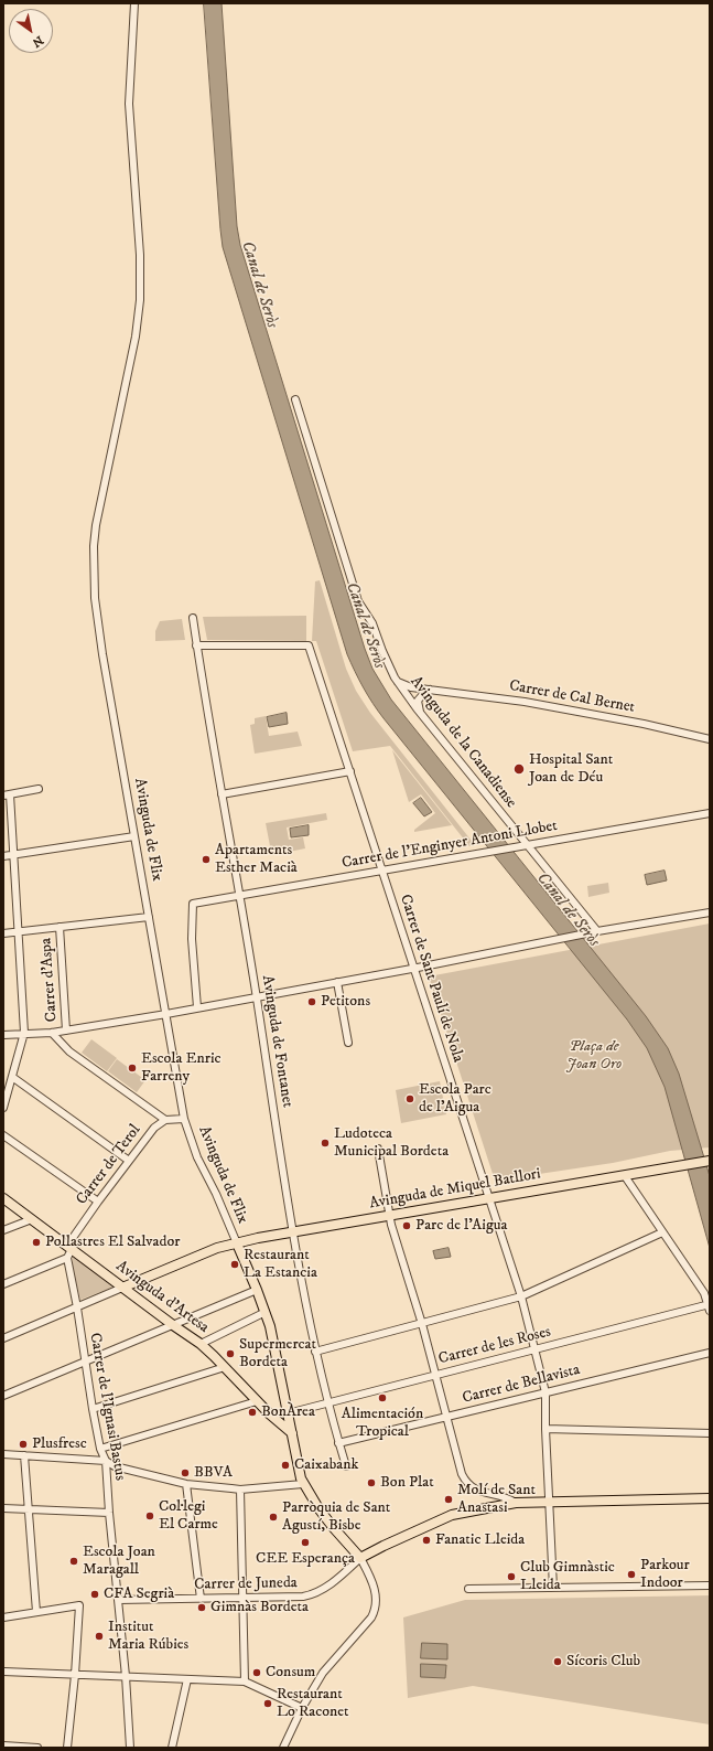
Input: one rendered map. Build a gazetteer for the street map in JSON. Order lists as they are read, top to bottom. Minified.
{"streets":{"main road":["Avinguda de Flix","Avinguda de Miquel Batllori","Avinguda d'Artesa"],"street":["Carrer de Cal Bernet","Avinguda de la Canadiense","Carrer de l'Enginyer Antoni Llobet","Carrer de Sant Paulí de Nola","Carrer d'Aspa","Avinguda de Fontanet","Carrer de Terol","Carrer de les Roses","Carrer de Bellavista","Carrer de l'Ignasi Bastus","Carrer de Juneda"]},"crossings":[["Carrer de Cal Bernet","Avinguda de la Canadiense"],["Avinguda de la Canadiense","Carrer de l'Enginyer Antoni Llobet"],["Avinguda de Flix","Avinguda de Miquel Batllori"],["Avinguda de Flix","Avinguda d'Artesa"],["Avinguda de Flix","Carrer de les Roses"],["Avinguda de Flix","Carrer de Juneda"],["Carrer de l'Enginyer Antoni Llobet","Carrer de Sant Paulí de Nola"],["Carrer de l'Enginyer Antoni Llobet","Avinguda de Fontanet"],["Carrer de Sant Paulí de Nola","Avinguda de Fontanet"],["Carrer de Sant Paulí de Nola","Avinguda de Miquel Batllori"],["Carrer de Sant Paulí de Nola","Carrer de les Roses"],["Carrer de Sant Paulí de Nola","Carrer de Bellavista"],["Avinguda de Fontanet","Avinguda de Miquel Batllori"],["Avinguda de Fontanet","Carrer de les Roses"],["Avinguda de Fontanet","Carrer de Bellavista"],["Carrer de Terol","Avinguda d'Artesa"],["Carrer de Terol","Carrer de l'Ignasi Bastus"],["Avinguda de Miquel Batllori","Avinguda d'Artesa"],["Carrer de l'Ignasi Bastus","Carrer de Juneda"]],"water":["Canal de Seròs"],"parks":["Plaça de Joan Oro"],"places":["Hospital Sant Joan de Déu","Apartaments Esther Macià","Petitons","Escola Enric Farreny","Escola Parc de l'Aigua","Ludoteca Municipal Bordeta","Parc de l'Aigua","Pollastres El Salvador","Restaurant La Estancia","Supermercat Bordeta","Alimentación Tropical","BonÀrea","Plusfresc","Caixabank","BBVA","Bon Plat","Molí de Sant Anastasi","Col·legi El Carme","Parròquia de Sant Agustí, Bisbe","Fanatic Lleida","CEE Esperança","Escola Joan Maragall","Parkour Indoor","Club Gimnàstic Lleida","CFA Segrià","Gimnàs Bordeta","Institut Maria Rúbies","Sícoris Club","Consum","Restaurant Lo Raconet"],"north":"bottom right"}
